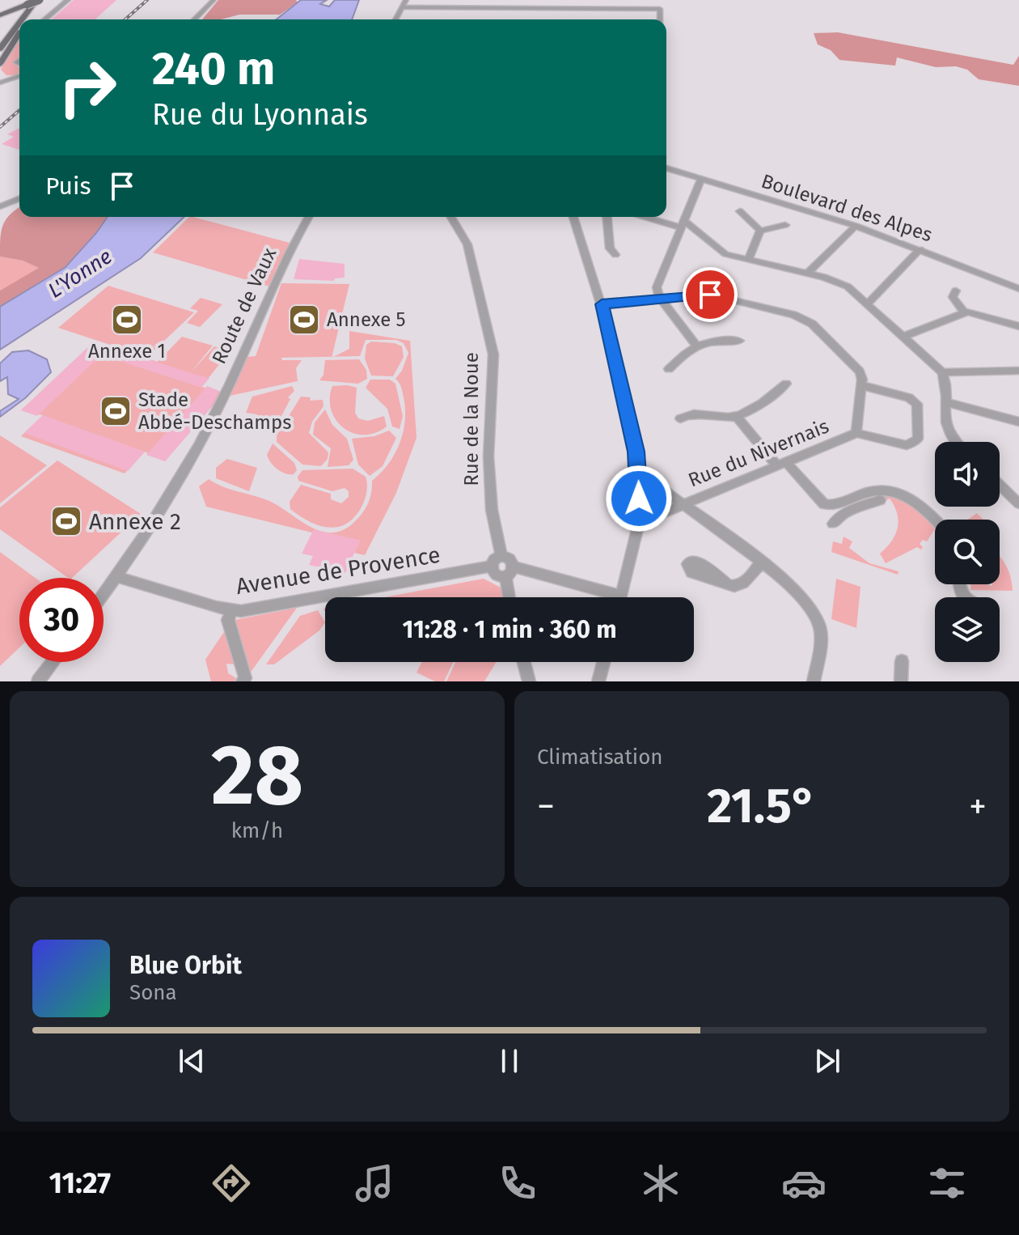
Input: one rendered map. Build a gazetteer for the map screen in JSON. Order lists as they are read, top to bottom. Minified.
{"streets":{"street":["Boulevard des Alpes","Route de Vaux","Rue de la Noue","Rue du Nivernais","Avenue de Provence"]},"crossings":[["Route de Vaux","Avenue de Provence"],["Rue de la Noue","Avenue de Provence"]],"water":["L'Yonne"],"places":{"sports":["Annexe 1","Annexe 5","Stade Abbé-Deschamps","Annexe 2"]},"page":{"turn":["240 m","Rue du Lyonnais"],"then":"Puis","limit":"30","trip":"11:28 · 1 min · 360 m","tile":[["28","km/h"],"Climatisation"],"heat":["−","21.5°","+"],"song":["Blue Orbit","Sona"],"tabs":"11:27"}}
